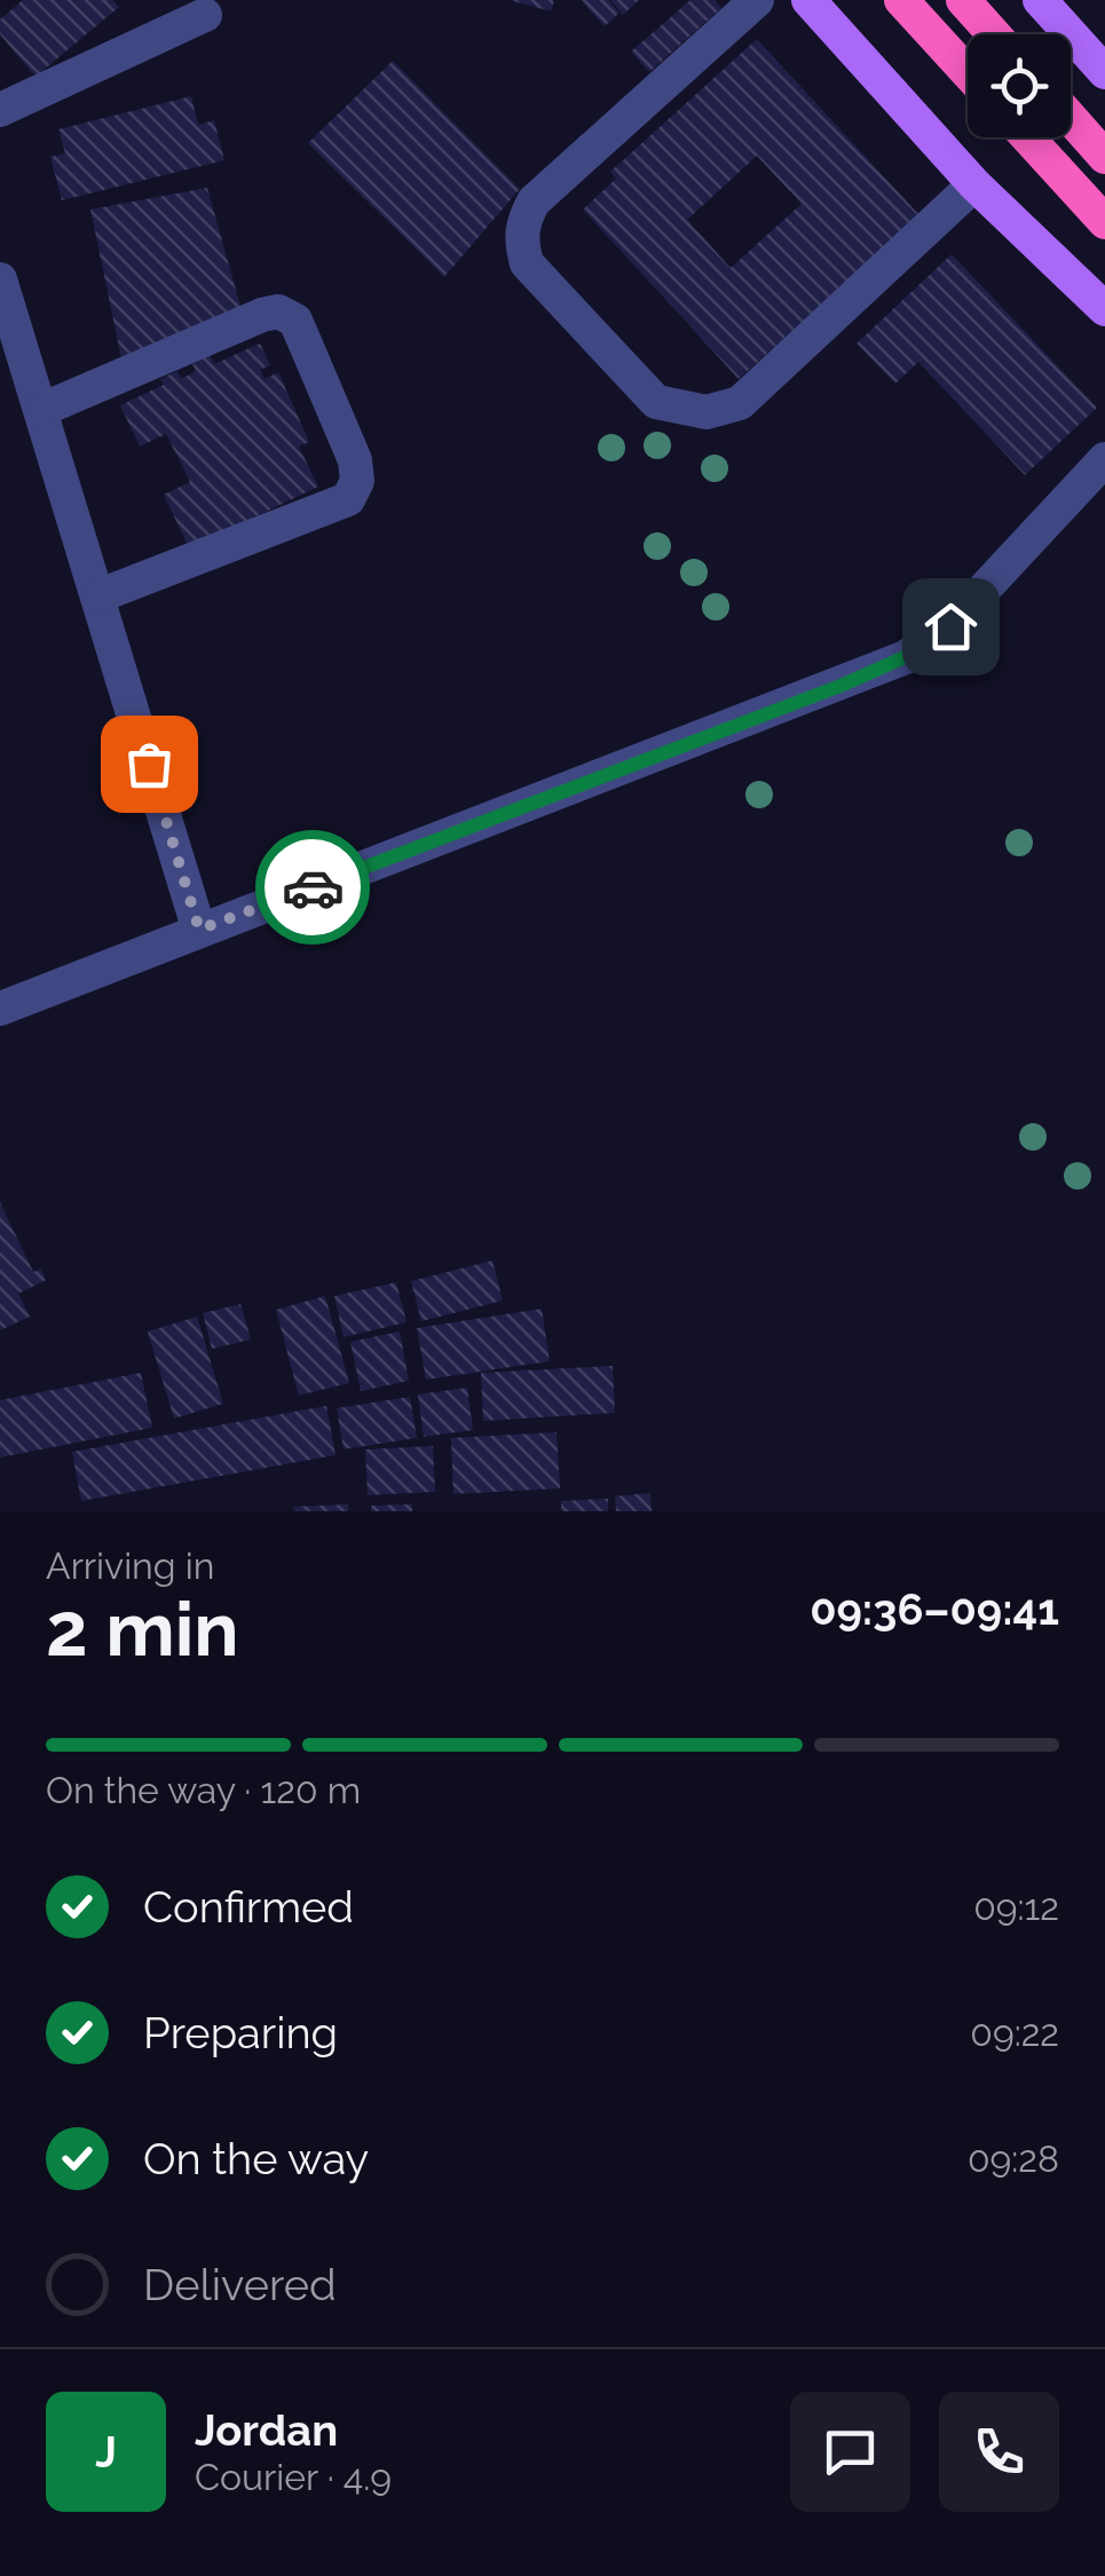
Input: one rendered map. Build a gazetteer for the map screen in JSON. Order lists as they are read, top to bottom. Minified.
{"page":{"heading":["2 min","Arriving in","09:36–09:41"],"panel":["Jordan","Courier · 4.9"],"bar":"On the way · 120 m","list":[["Confirmed","09:12"],["Preparing","09:22"],["On the way","09:28"],"Delivered"],"round":"J"}}
